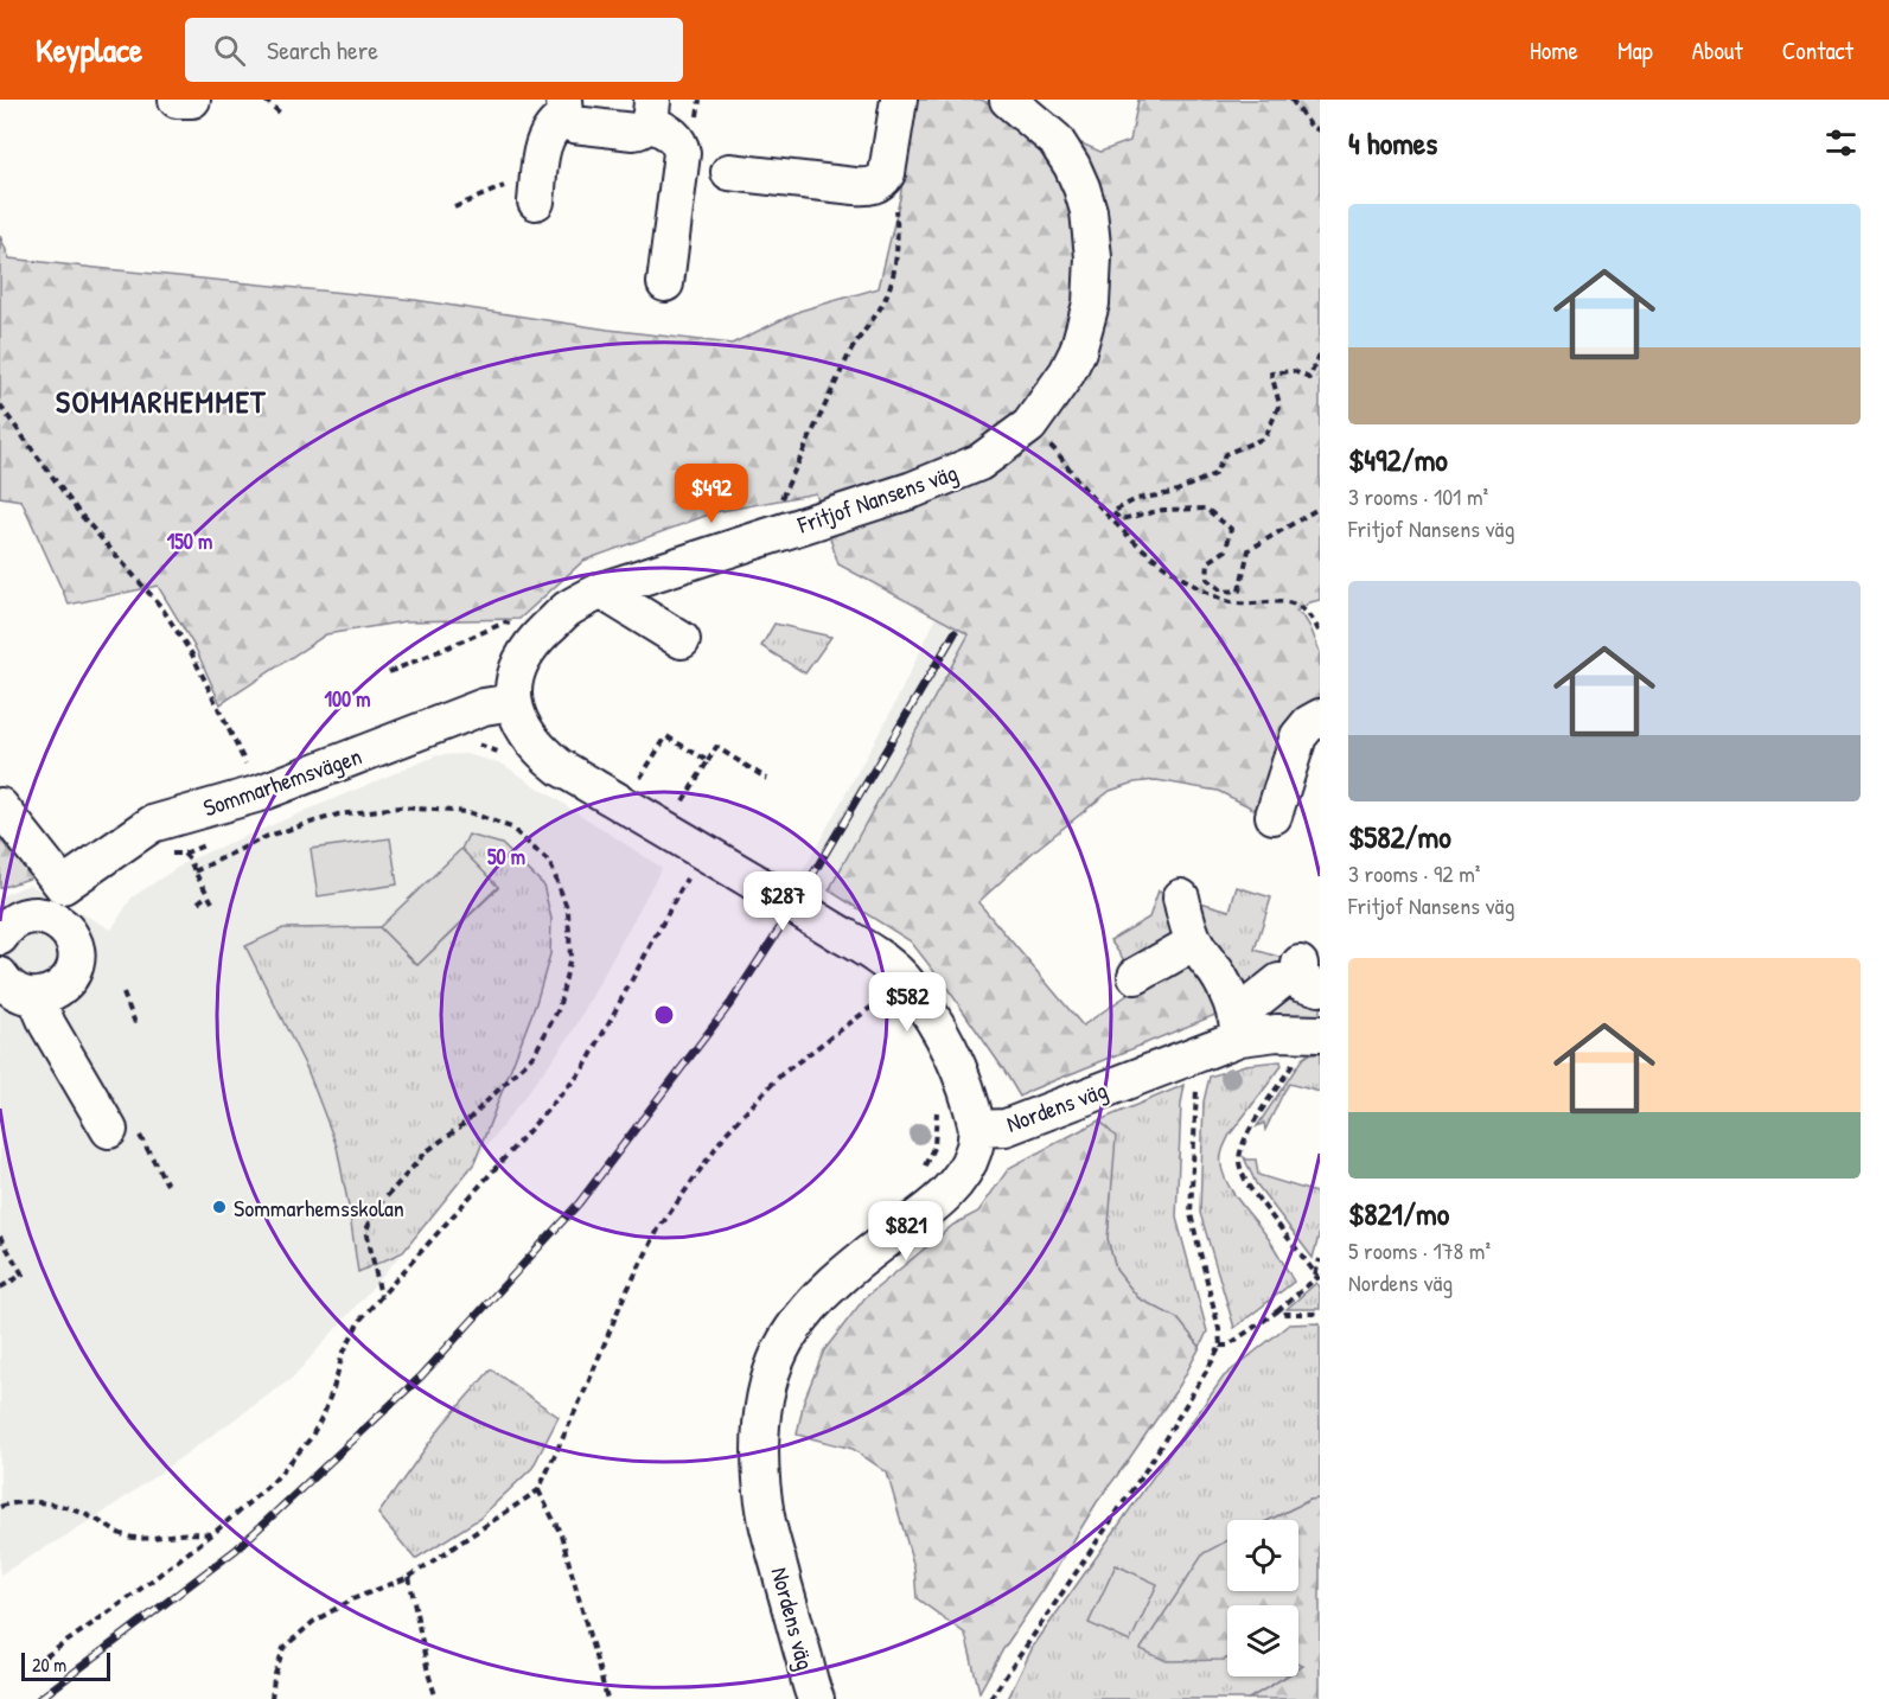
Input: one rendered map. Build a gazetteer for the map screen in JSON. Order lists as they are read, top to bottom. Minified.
{"streets":{"street":["Fritjof Nansens väg","Sommarhemsvägen","Nordens väg"]},"crossings":[["Fritjof Nansens väg","Sommarhemsvägen"]],"districts":["SOMMARHEMMET"],"places":["Sommarhemsskolan"],"scale_bar":"20 m","page":{"header":"Keyplace","search":"Search here","nav":["Home","Map","About","Contact"],"heading":"4 homes","list":[{"name":"$492/mo","note":"3 rooms · 101 m² · Fritjof Nansens väg"},{"name":"$582/mo","note":"3 rooms · 92 m² · Fritjof Nansens väg"},{"name":"$821/mo","note":"5 rooms · 178 m² · Nordens väg"}],"price":["$492","$287","$582","$821"],"scale":"20 m"},"rings":["150 m","100 m","50 m"]}
